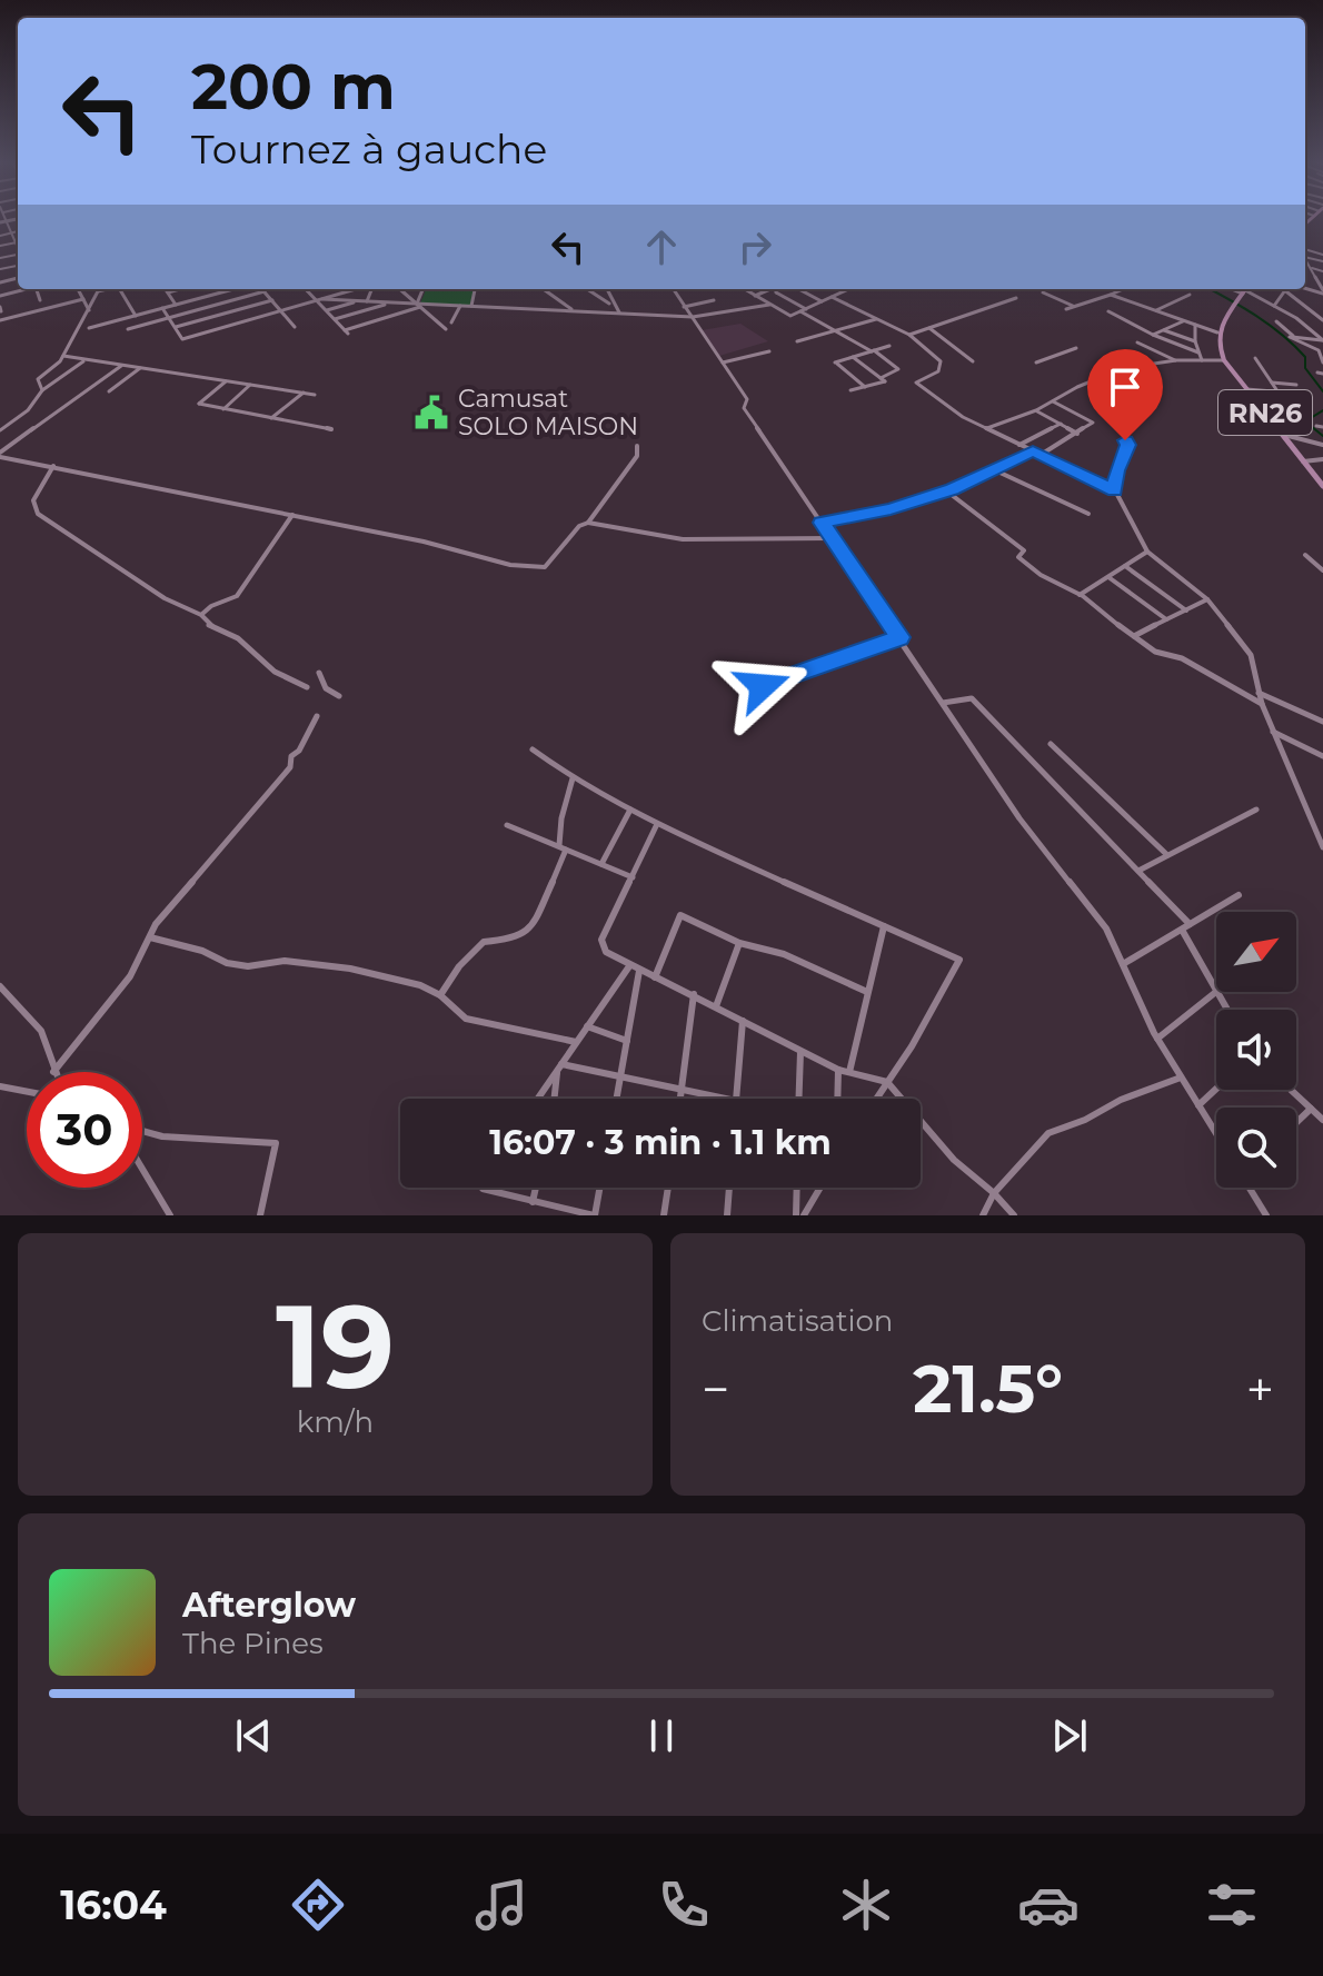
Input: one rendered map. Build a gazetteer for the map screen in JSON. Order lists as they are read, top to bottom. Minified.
{"streets":{"main road":["RN26"]},"places":{"public building":["Camusat SOLO MAISON"]},"north":"top right","page":{"turn":["200 m","Tournez à gauche"],"limit":"30","trip":"16:07 · 3 min · 1.1 km","tile":[["19","km/h"],"Climatisation"],"heat":["−","21.5°","+"],"song":["Afterglow","The Pines"],"tabs":"16:04"}}
